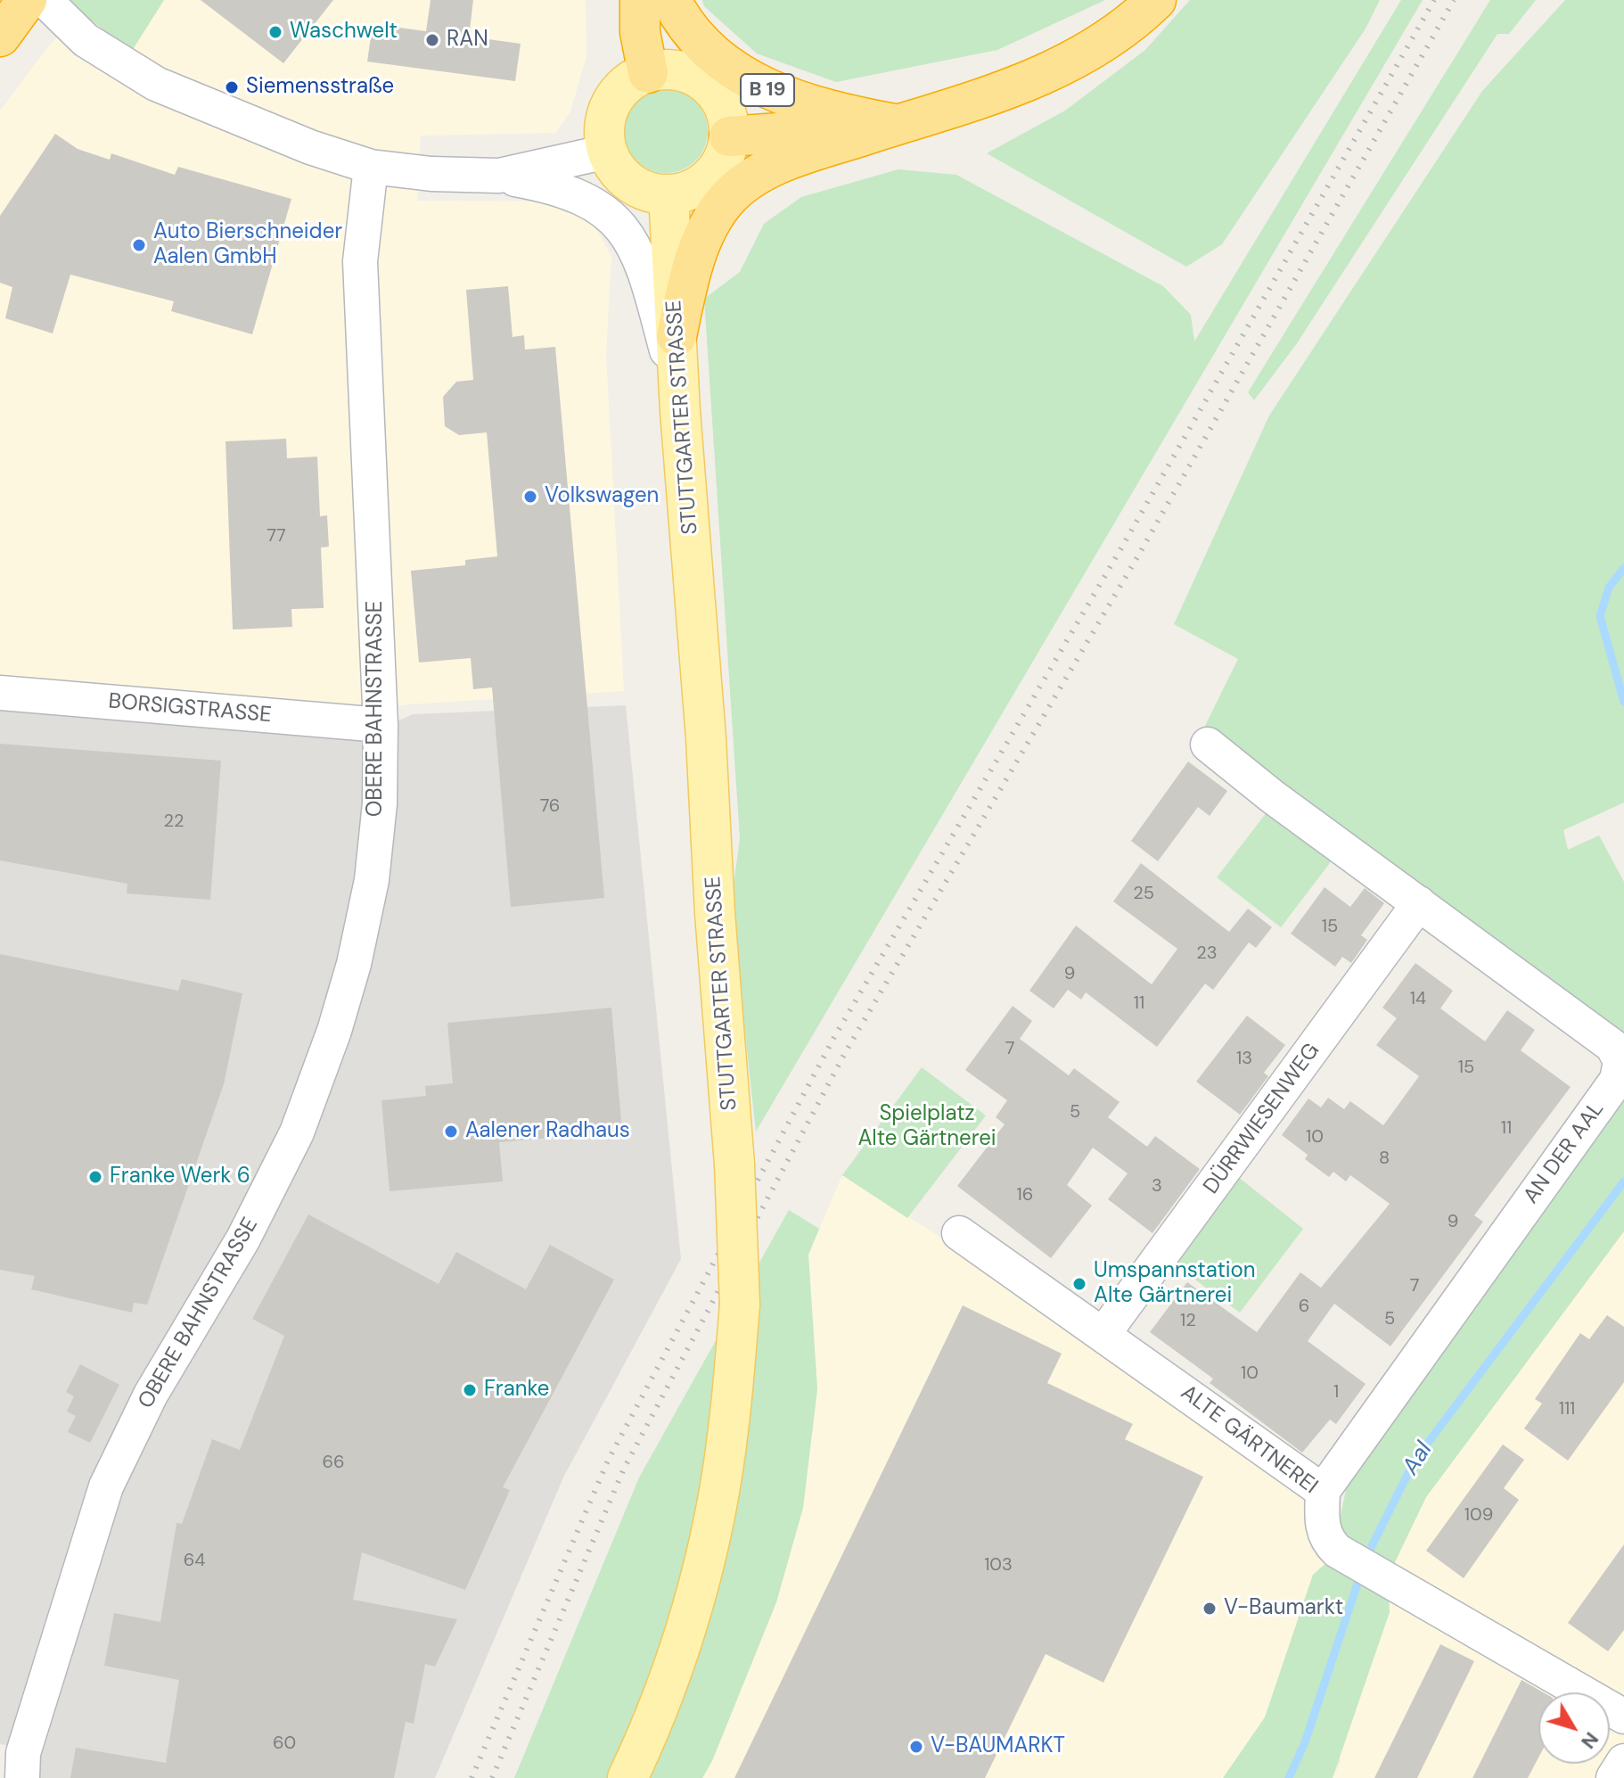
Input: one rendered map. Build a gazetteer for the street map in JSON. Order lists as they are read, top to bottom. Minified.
{"streets":{"highway":["B 19"],"main road":["STUTTGARTER STRASSE"],"street":["BORSIGSTRASSE","OBERE BAHNSTRASSE","DÜRRWIESENWEG","AN DER AAL","ALTE GÄRTNEREI"]},"crossings":[["BORSIGSTRASSE","OBERE BAHNSTRASSE"],["DÜRRWIESENWEG","AN DER AAL"],["DÜRRWIESENWEG","ALTE GÄRTNEREI"],["AN DER AAL","ALTE GÄRTNEREI"]],"water":["Aal"],"parks":["Spielplatz Alte Gärtnerei"],"places":["Waschwelt","RAN","Siemensstraße","Auto Bierschneider Aalen GmbH","Volkswagen","Aalener Radhaus","Franke Werk 6","Umspannstation Alte Gärtnerei","Franke","V-Baumarkt","V-BAUMARKT"],"house_numbers":["77","76","22","25","15","23","9","14","11","7","13","15","5","11","10","8","3","16","9","7","6","5","12","10","1","111","66","109","64","103","60"],"north":"bottom right"}
